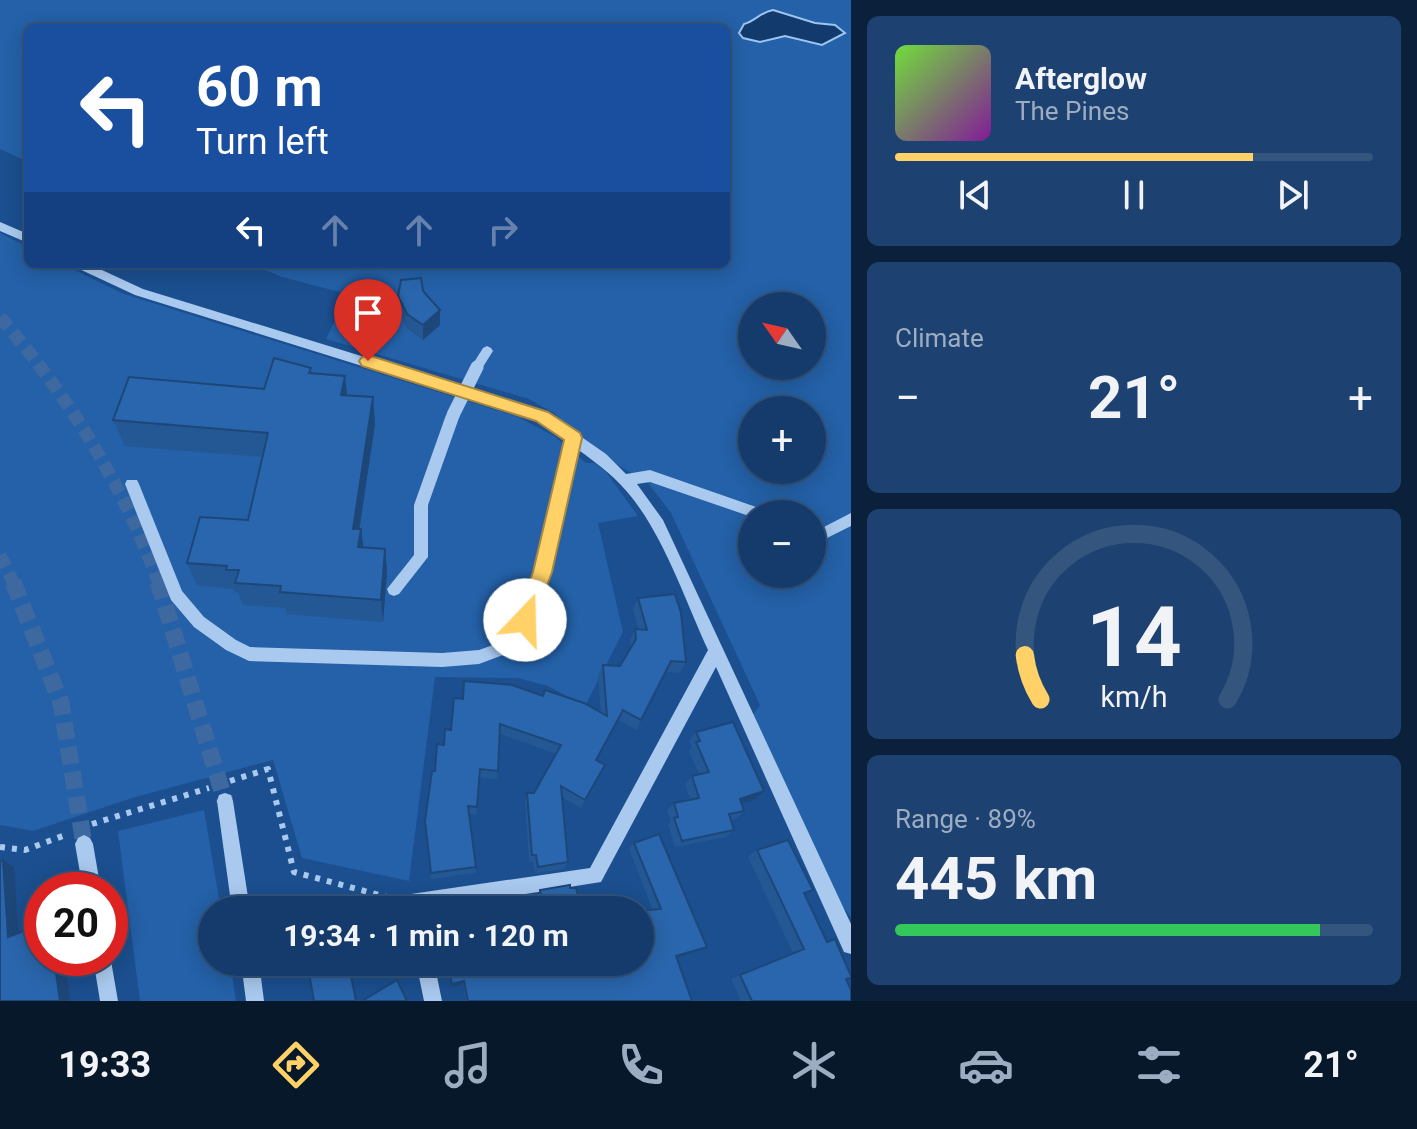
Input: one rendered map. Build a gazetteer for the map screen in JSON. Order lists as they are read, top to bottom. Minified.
{"north":"top left","page":{"turn":["60 m","Turn left"],"song":["Afterglow","The Pines"],"tile":["Climate",["Range · 89%","445 km"]],"map_buttons":["+","−"],"heat":["−","21°","+"],"limit":"20","trip":"19:34 · 1 min · 120 m","tabs":["19:33","21°"],"gauge":["14","km/h"]}}
